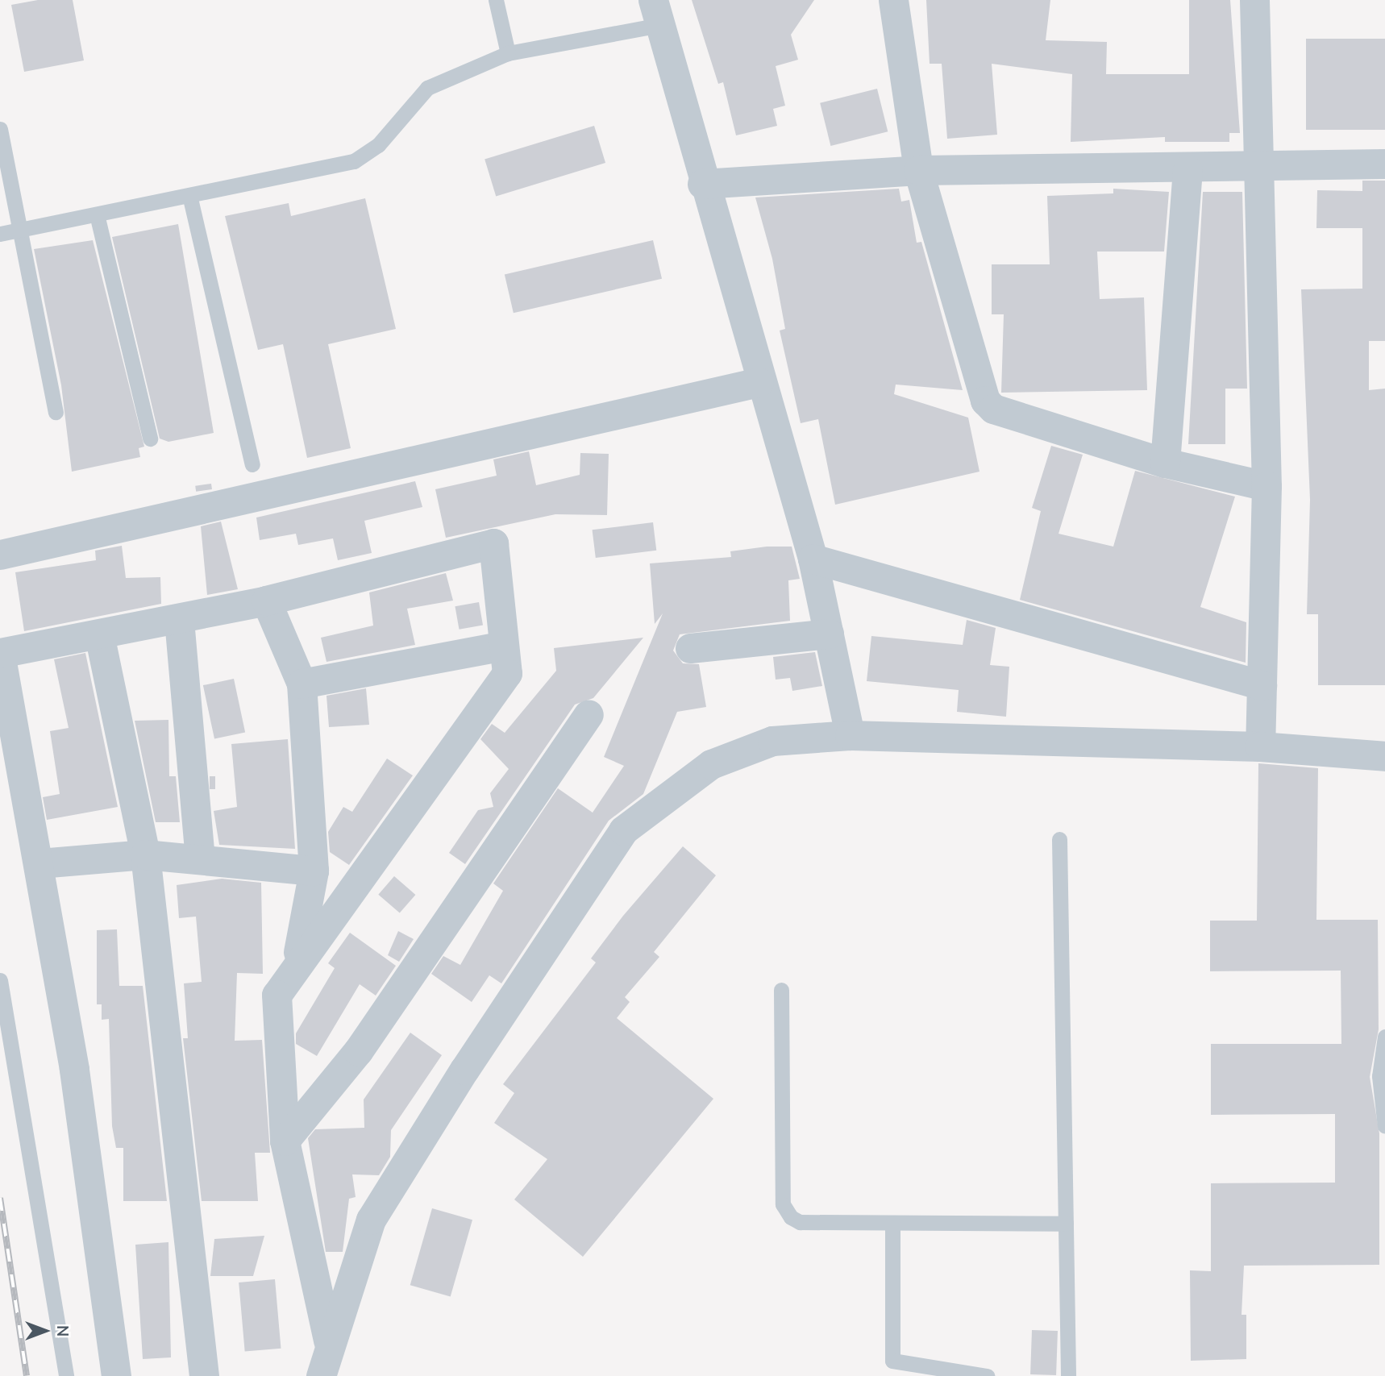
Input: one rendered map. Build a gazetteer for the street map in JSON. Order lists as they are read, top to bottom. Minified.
{"north":"right"}
